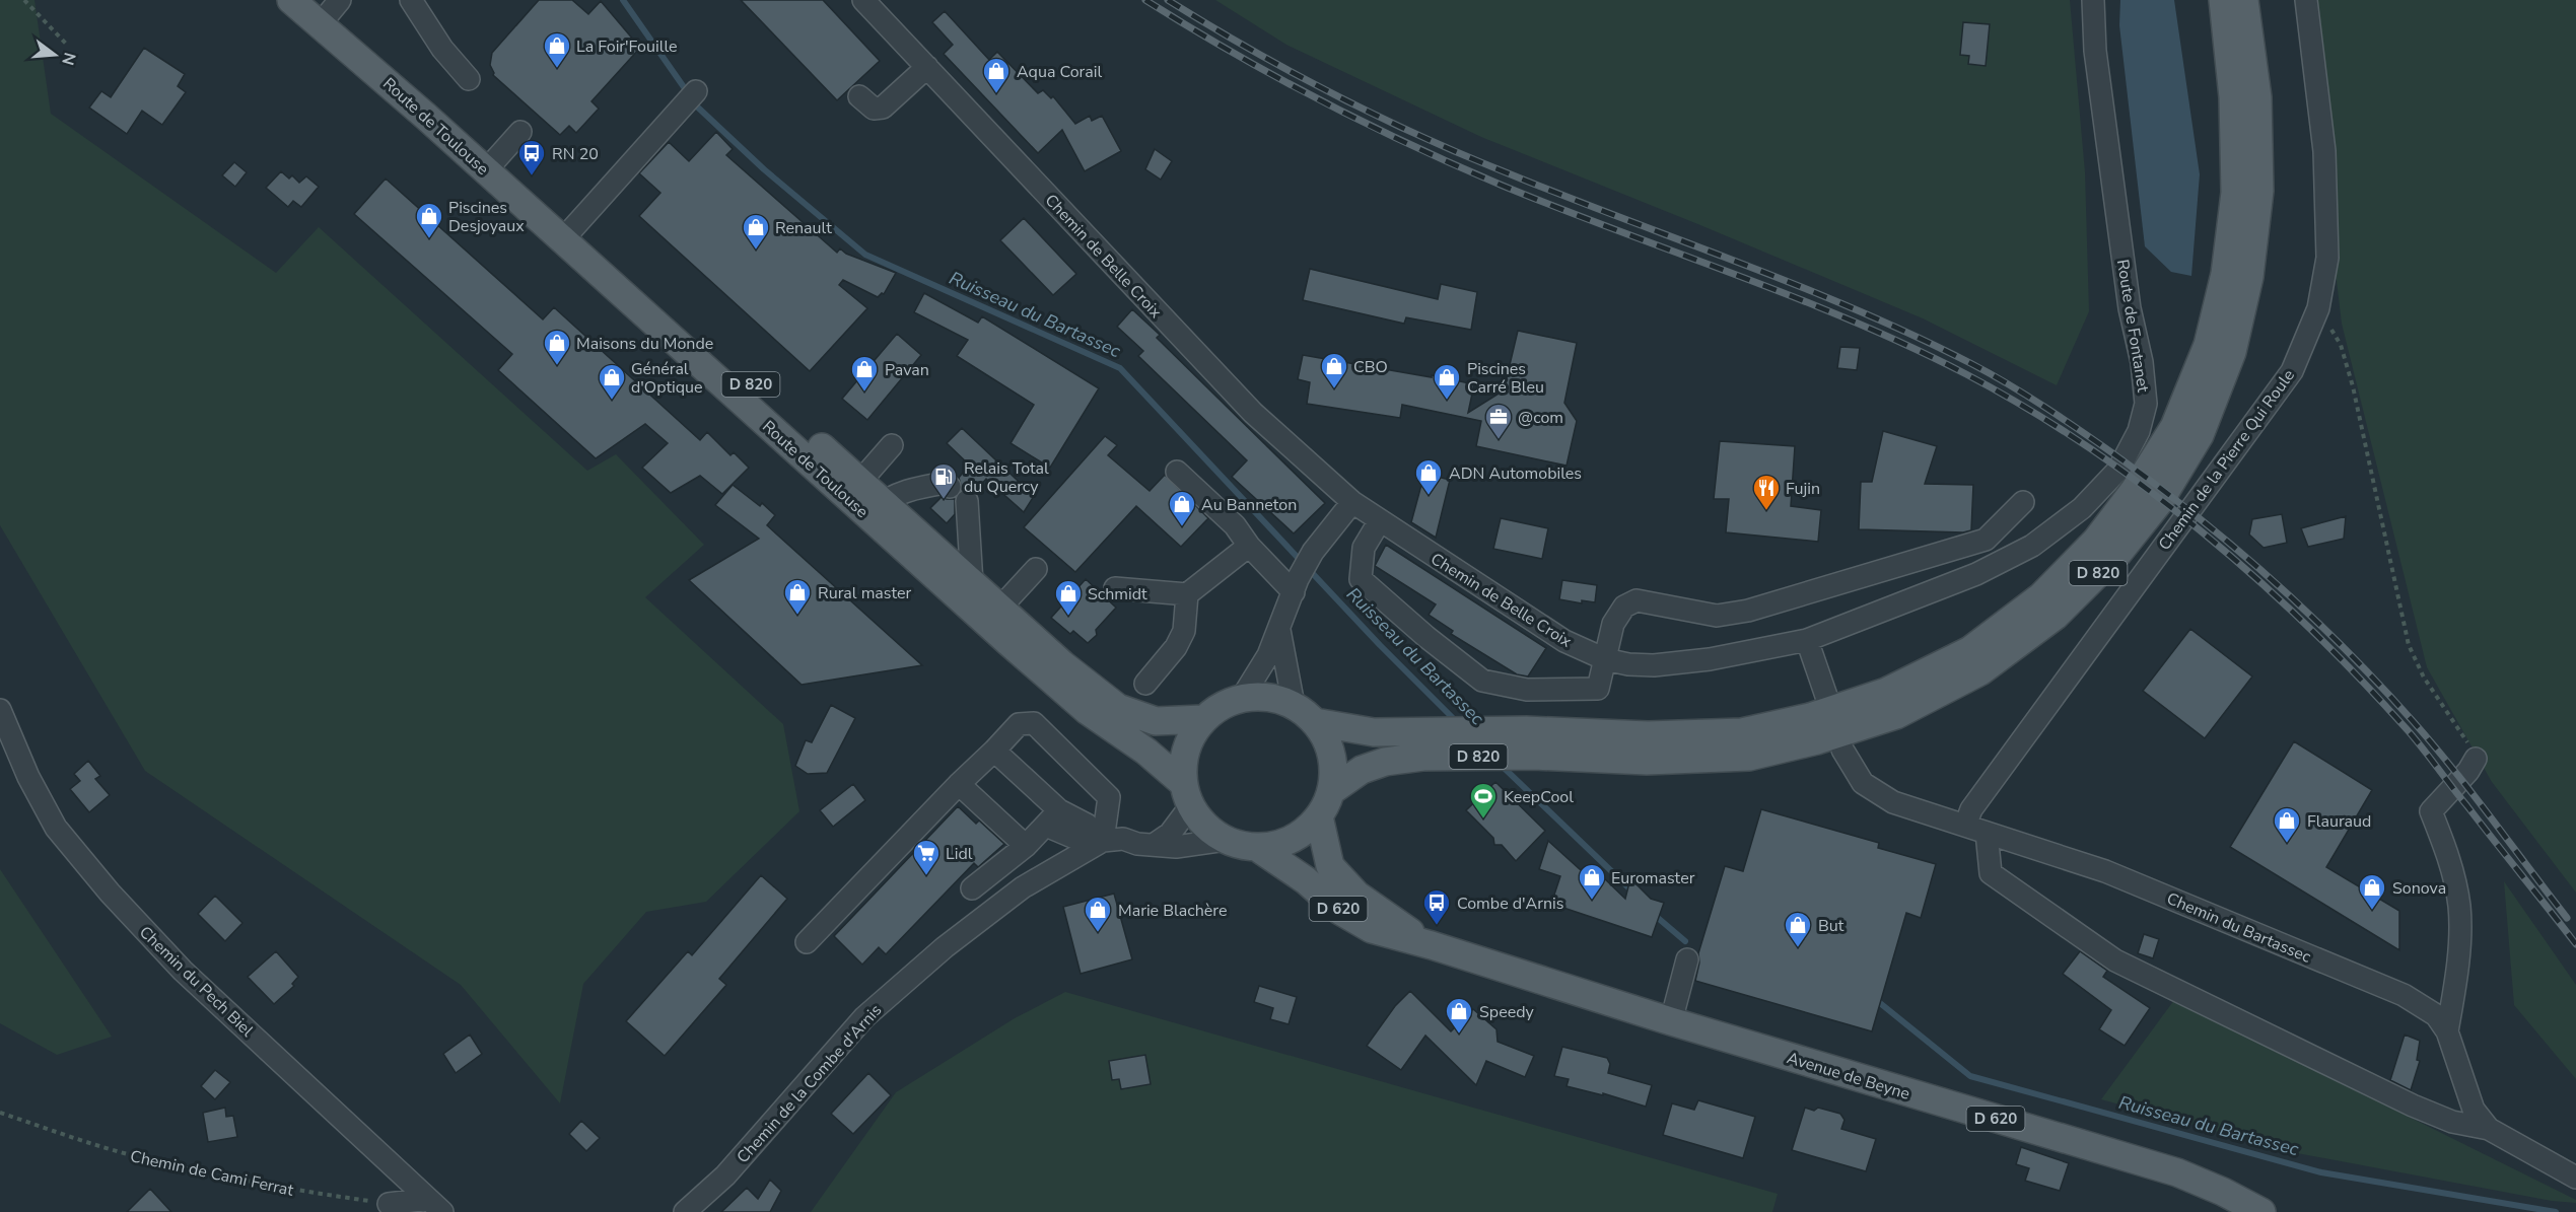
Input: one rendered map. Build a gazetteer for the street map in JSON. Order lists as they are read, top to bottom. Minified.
{"streets":{"main road":["Route de Toulouse","D 820","D 620","Avenue de Beyne"],"street":["Chemin de Belle Croix","Route de Fontanet","Chemin de la Pierre Qui Roule","Chemin du Bartassec","Chemin du Pech Biel","Chemin de la Combe d'Arnis"],"path":["Chemin de Cami Ferrat"]},"crossings":[["Route de Toulouse","D 820"],["Route de Toulouse","Avenue de Beyne"],["Chemin de Belle Croix","Route de Fontanet"],["D 820","Avenue de Beyne"],["Chemin de la Pierre Qui Roule","Chemin du Bartassec"]],"water":["Ruisseau du Bartassec"],"places":{"shop":["La Foir'Fouille","Aqua Corail","Piscines Desjoyaux","Renault","Maisons du Monde","CBO","Pavan","Général d'Optique","Piscines Carré Bleu","ADN Automobiles","Au Banneton","Rural master","Schmidt","Flauraud","Euromaster","Sonova","Marie Blachère","But","Speedy"],"bus stop":["RN 20","Combe d'Arnis"],"office":["@com"],"fuel station":["Relais Total du Quercy"],"restaurant":["Fujin"],"sports":["KeepCool"],"supermarket":["Lidl"]},"north":"right"}
